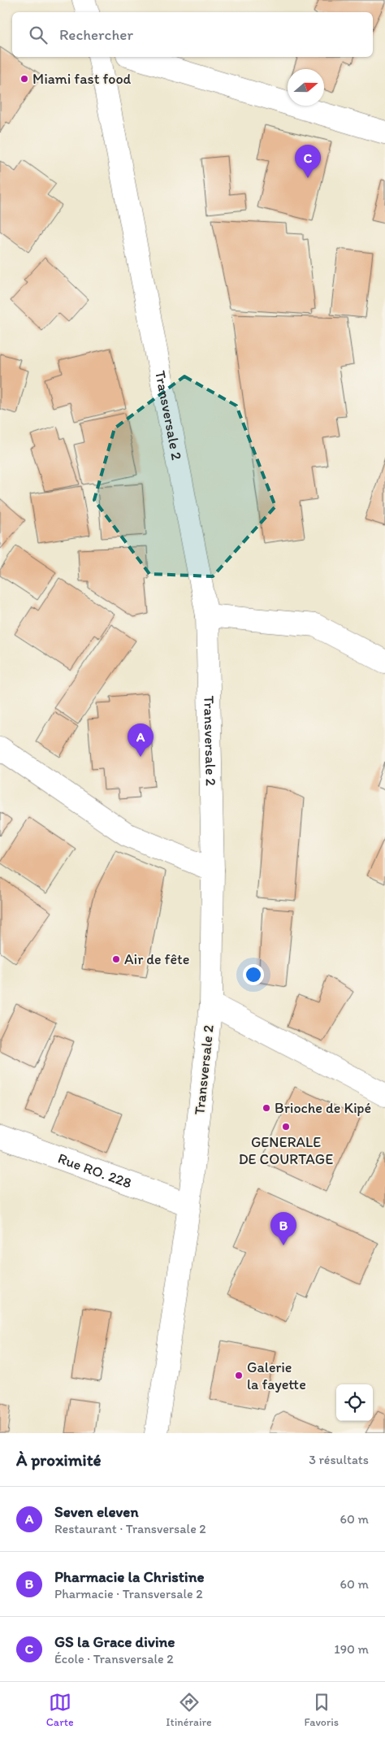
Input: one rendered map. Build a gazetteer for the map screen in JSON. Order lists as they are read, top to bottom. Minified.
{"streets":{"main road":["Transversale 2","Rue RO. 228"]},"crossings":[["Transversale 2","Rue RO. 228"]],"places":["Miami fast food","Air de fête","Brioche de Kipé","GENERALE DE COURTAGE","Galerie la fayette"],"north":"right","page":{"search":"Rechercher","pins":["C","A","B"],"heading":["À proximité","3 résultats"],"list":[{"mark":"A","name":"Seven eleven","note":"Restaurant · Transversale 2","value":"60 m"},{"mark":"B","name":"Pharmacie la Christine","note":"Pharmacie · Transversale 2","value":"60 m"},{"mark":"C","name":"GS la Grace divine","note":"École · Transversale 2","value":"190 m"}],"nav":["Carte","Itinéraire","Favoris"]}}
